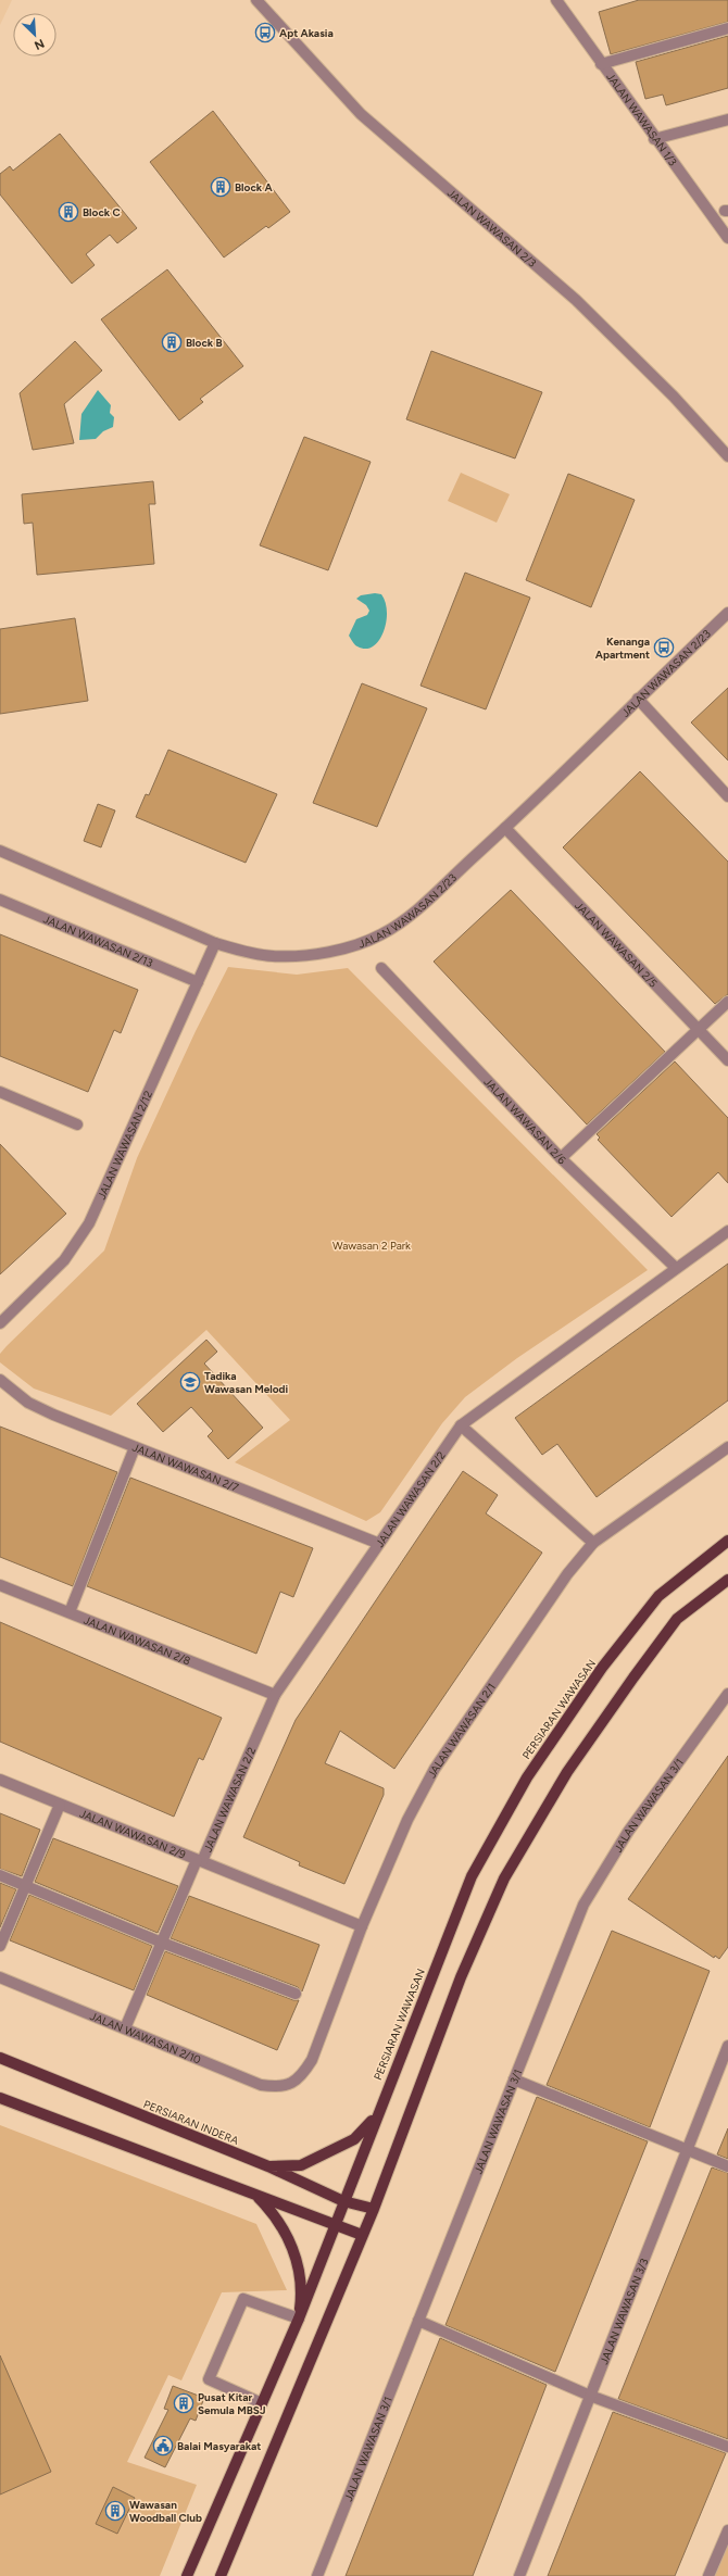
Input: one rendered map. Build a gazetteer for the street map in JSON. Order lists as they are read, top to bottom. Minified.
{"streets":{"main road":["PERSIARAN WAWASAN","PERSIARAN INDERA"],"street":["JALAN WAWASAN 1/3","JALAN WAWASAN 2/3","JALAN WAWASAN 2/23","JALAN WAWASAN 2/13","JALAN WAWASAN 2/5","JALAN WAWASAN 2/6","JALAN WAWASAN 2/12","JALAN WAWASAN 2/7","JALAN WAWASAN 2/2","JALAN WAWASAN 2/8","JALAN WAWASAN 2/1","JALAN WAWASAN 3/1","JALAN WAWASAN 2/9","JALAN WAWASAN 2/10","JALAN WAWASAN 3/3"]},"crossings":[["JALAN WAWASAN 2/23","JALAN WAWASAN 2/5"],["JALAN WAWASAN 2/23","JALAN WAWASAN 2/12"],["JALAN WAWASAN 2/13","JALAN WAWASAN 2/12"],["JALAN WAWASAN 2/6","JALAN WAWASAN 2/2"],["JALAN WAWASAN 2/7","JALAN WAWASAN 2/2"],["JALAN WAWASAN 2/2","JALAN WAWASAN 2/8"],["JALAN WAWASAN 2/2","JALAN WAWASAN 2/9"],["JALAN WAWASAN 2/2","JALAN WAWASAN 2/10"],["PERSIARAN WAWASAN","PERSIARAN INDERA"],["JALAN WAWASAN 2/1","JALAN WAWASAN 2/9"],["JALAN WAWASAN 2/1","JALAN WAWASAN 2/10"]],"parks":["Wawasan 2 Park"],"places":{"bus stop":["Apt Akasia","Kenanga Apartment"],"building":["Block A","Block C","Block B","Pusat Kitar Semula MBSJ","Wawasan Woodball Club"],"school or university":["Tadika Wawasan Melodi"],"public building":["Balai Masyarakat"]},"north":"bottom right"}
